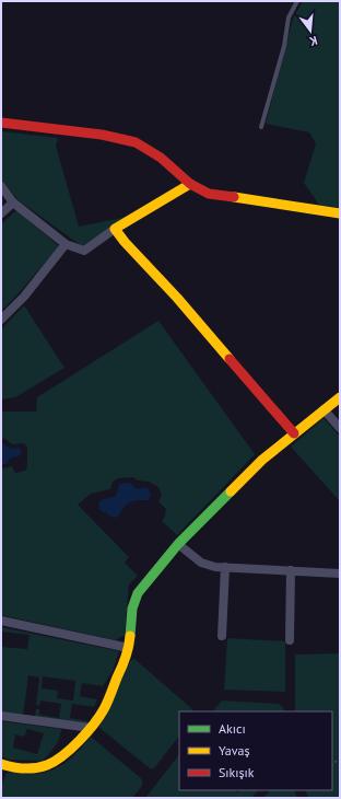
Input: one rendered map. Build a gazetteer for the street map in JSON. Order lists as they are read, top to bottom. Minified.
{"legend":["Akıcı","Yavaş","Sıkışık"],"north":"bottom"}
